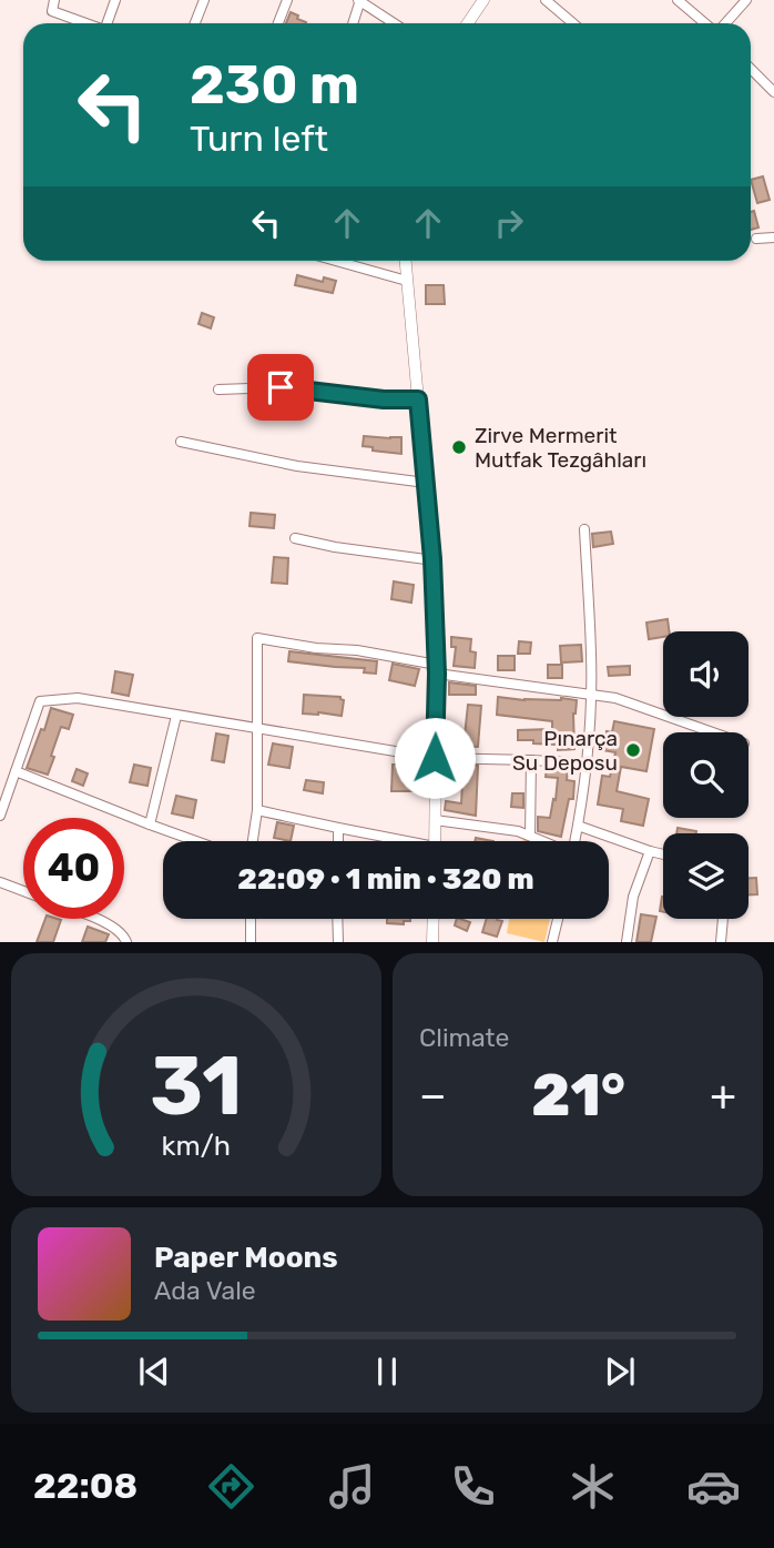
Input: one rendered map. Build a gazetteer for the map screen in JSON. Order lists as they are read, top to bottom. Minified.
{"places":["Zirve Mermerit Mutfak Tezgâhları","Pınarça Su Deposu"],"page":{"turn":["230 m","Turn left"],"limit":"40","trip":"22:09 · 1 min · 320 m","tile":"Climate","heat":["−","21°","+"],"song":["Paper Moons","Ada Vale"],"tabs":"22:08","gauge":["31","km/h"]}}
